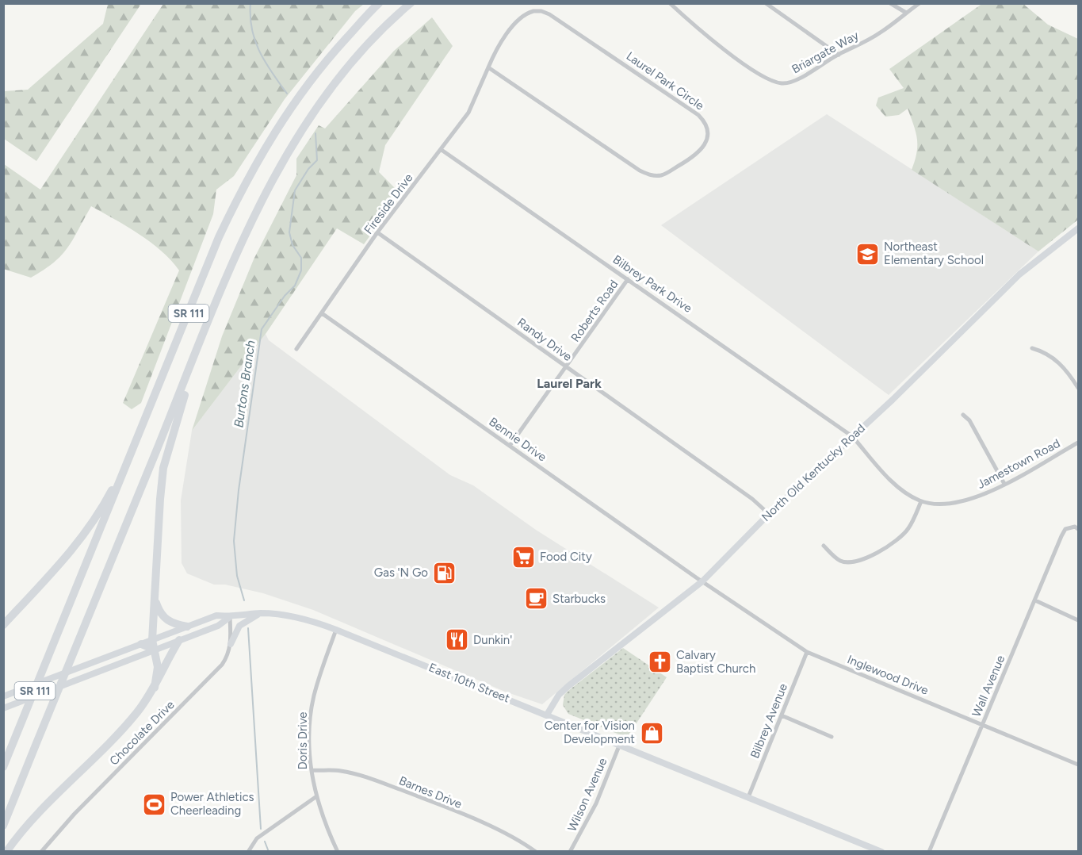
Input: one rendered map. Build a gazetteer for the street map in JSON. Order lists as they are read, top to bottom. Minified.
{"streets":{"highway":["SR 111"],"main road":["North Old Kentucky Road","East 10th Street"],"street":["Briargate Way","Laurel Park Circle","Fireside Drive","Bilbrey Park Drive","Roberts Road","Randy Drive","Bennie Drive","Jamestown Road","Inglewood Drive","Wall Avenue","Bilbrey Avenue","Chocolate Drive","Doris Drive","Barnes Drive","Wilson Avenue"]},"crossings":[["Laurel Park Circle","Fireside Drive"],["Fireside Drive","Bilbrey Park Drive"],["Fireside Drive","Randy Drive"],["Fireside Drive","Bennie Drive"],["Bilbrey Park Drive","Roberts Road"],["Bilbrey Park Drive","Jamestown Road"],["Bilbrey Park Drive","North Old Kentucky Road"],["Roberts Road","Randy Drive"],["Roberts Road","Bennie Drive"],["Randy Drive","North Old Kentucky Road"],["Bennie Drive","North Old Kentucky Road"],["Bennie Drive","Inglewood Drive"],["Jamestown Road","North Old Kentucky Road"],["North Old Kentucky Road","Inglewood Drive"],["North Old Kentucky Road","East 10th Street"],["Inglewood Drive","Wall Avenue"],["Inglewood Drive","Bilbrey Avenue"],["East 10th Street","Bilbrey Avenue"],["East 10th Street","Chocolate Drive"],["East 10th Street","Doris Drive"],["East 10th Street","Wilson Avenue"],["Doris Drive","Barnes Drive"]],"districts":["Laurel Park"],"water":["Burtons Branch"],"places":{"school or university":["Northeast Elementary School"],"supermarket":["Food City"],"fuel station":["Gas 'N Go"],"cafe":["Starbucks"],"restaurant":["Dunkin'"],"church":["Calvary Baptist Church"],"shop":["Center for Vision Development"],"sports":["Power Athletics Cheerleading"]}}
